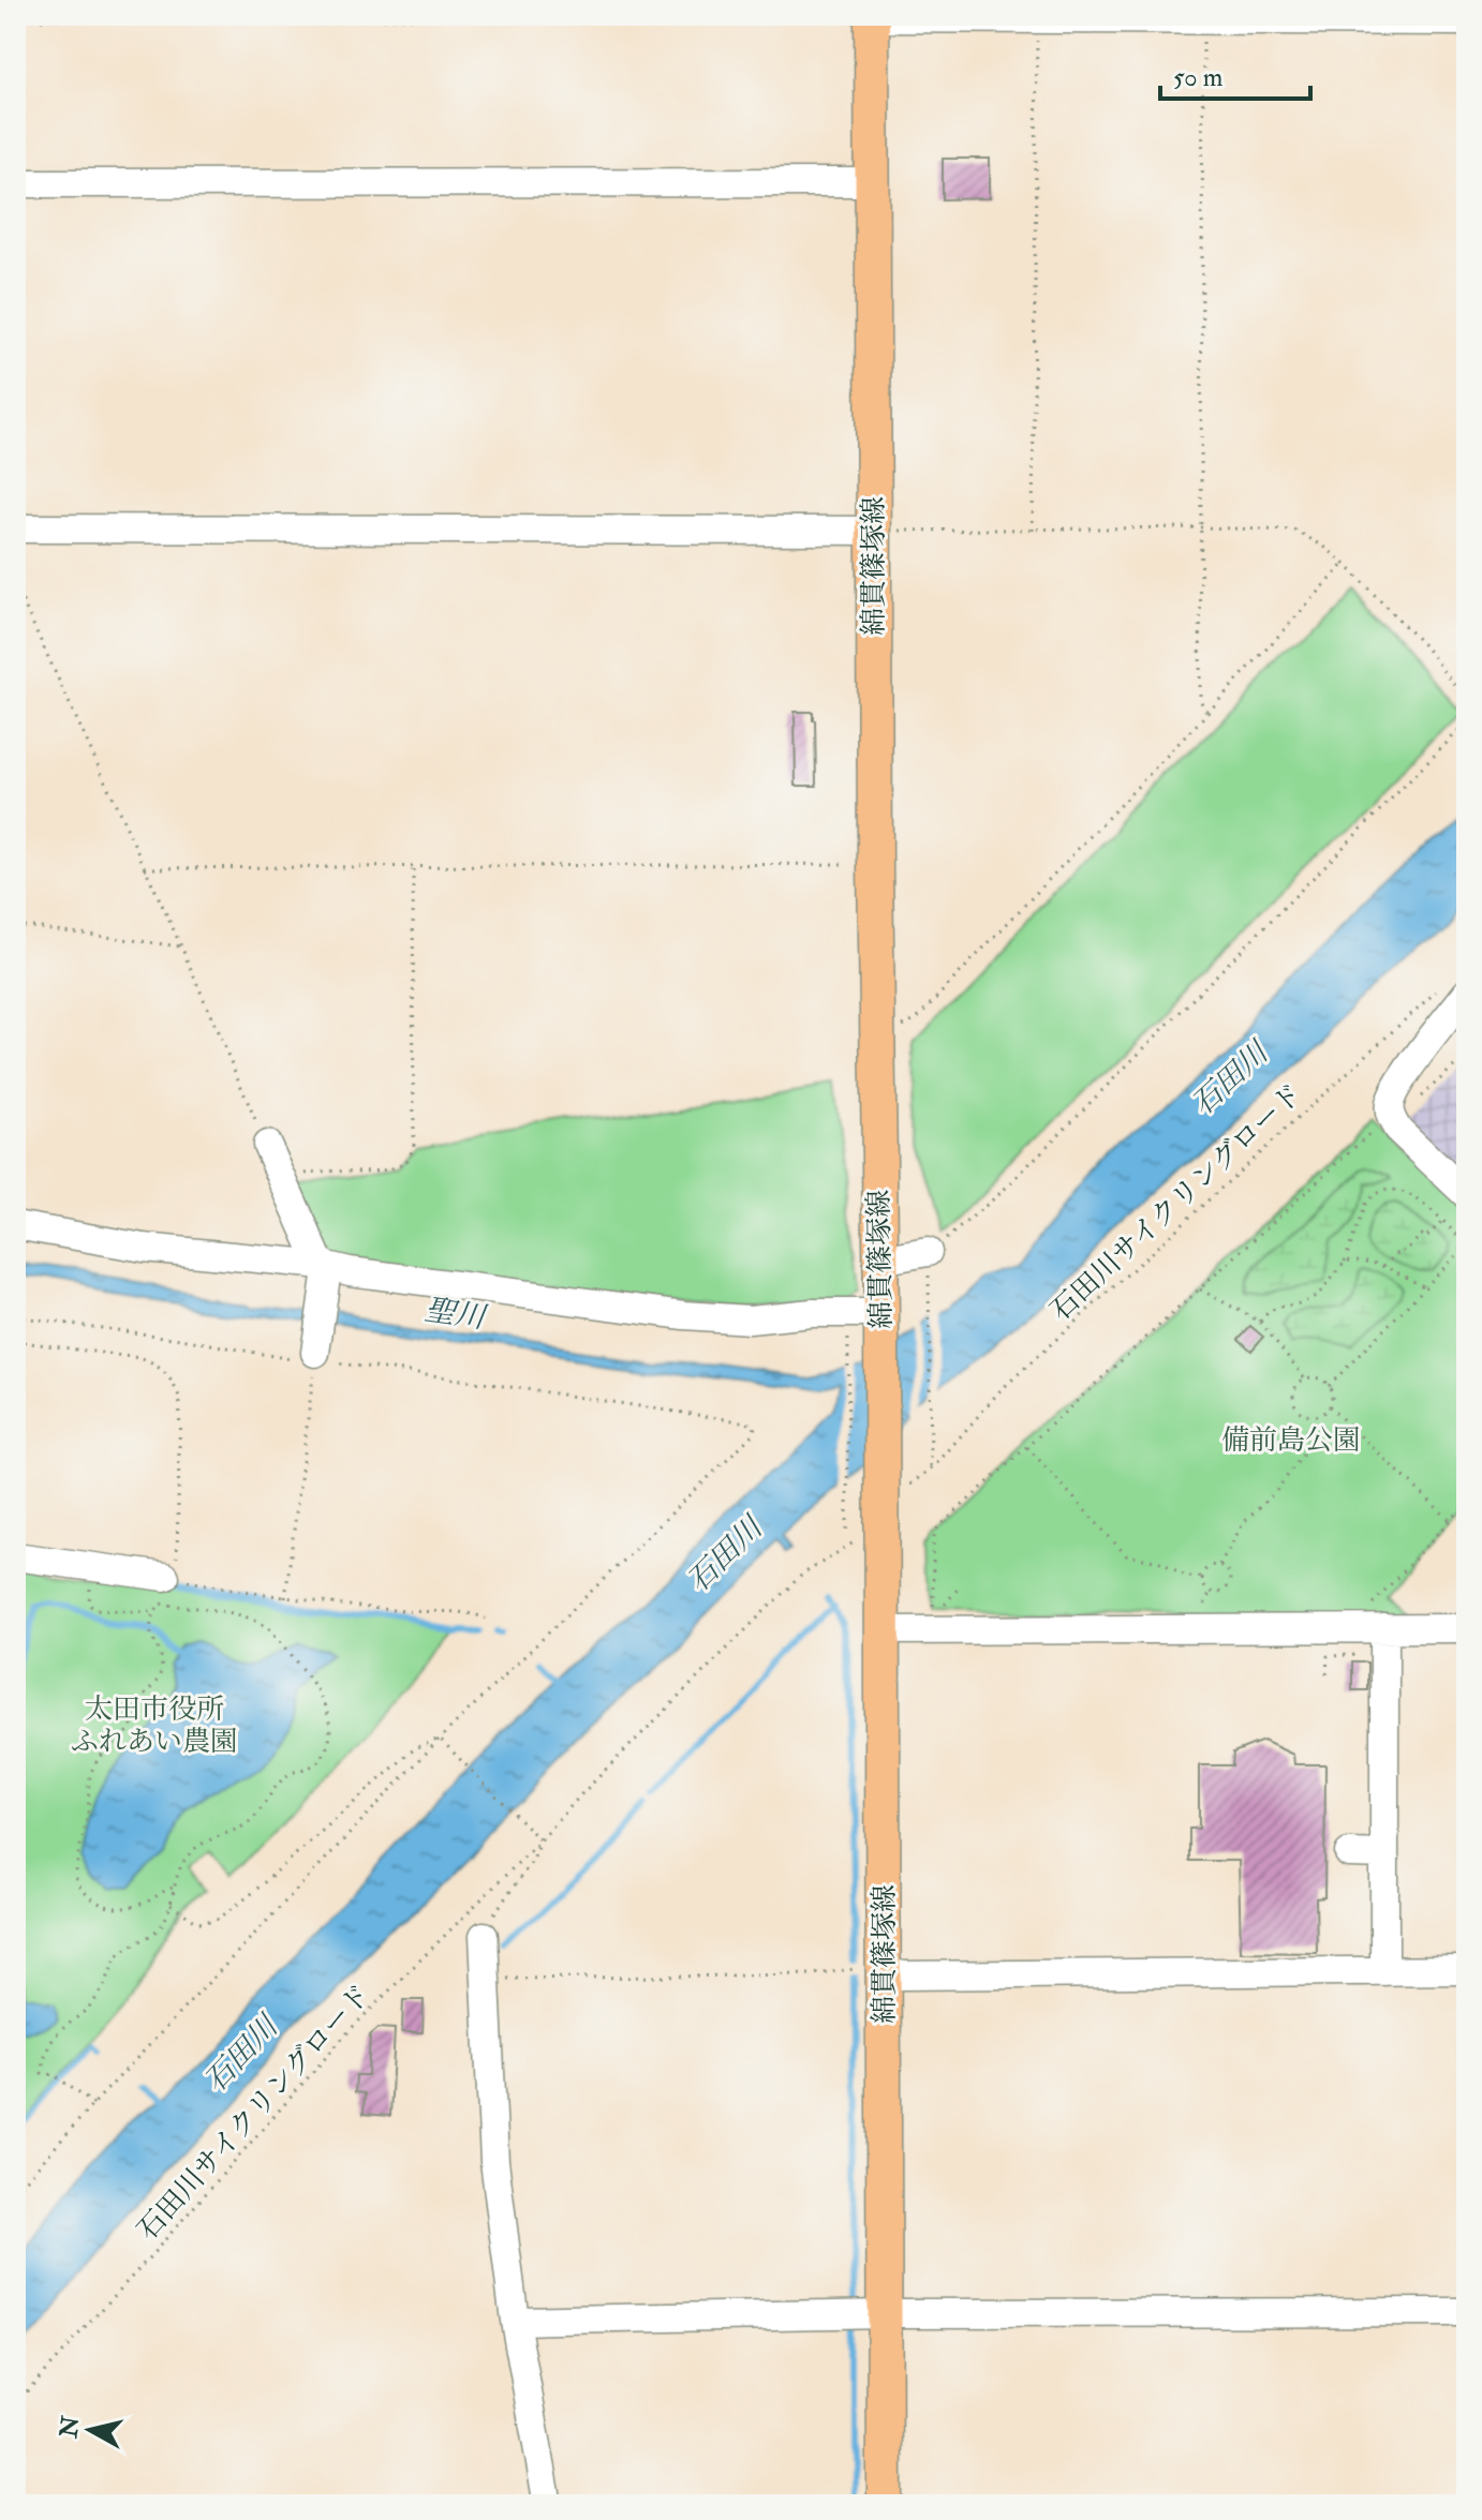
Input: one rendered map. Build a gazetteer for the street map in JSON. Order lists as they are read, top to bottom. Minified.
{"streets":{"main road":["綿貫篠塚線"],"path":["石田川サイクリングロード"]},"crossings":[["綿貫篠塚線","石田川サイクリングロード"]],"water":["石田川","聖川"],"parks":["備前島公園","太田市役所 ふれあい農園"],"scale_bar":"50 m","north":"left"}
